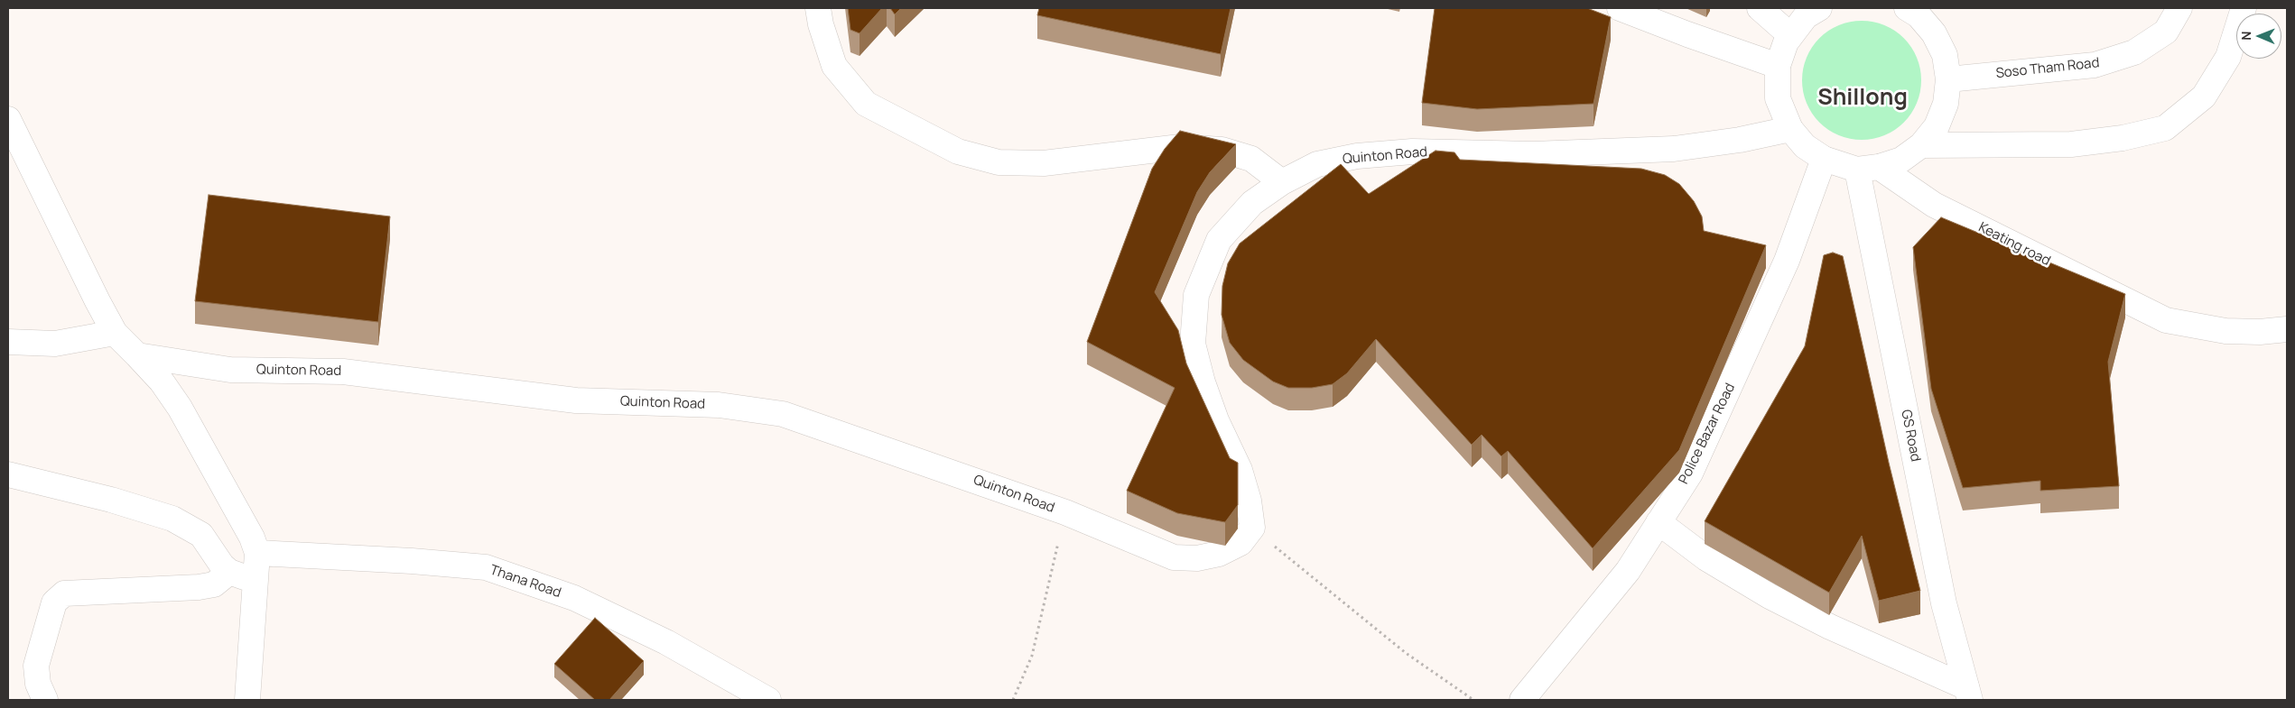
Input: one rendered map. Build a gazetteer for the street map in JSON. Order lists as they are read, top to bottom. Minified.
{"streets":{"street":["Soso Tham Road","Quinton Road","Keating road","Police Bazar Road","GS Road","Thana Road"]},"crossings":[["Quinton Road","Keating road"],["Keating road","Police Bazar Road"],["Keating road","GS Road"]],"districts":["Shillong"],"north":"left"}
